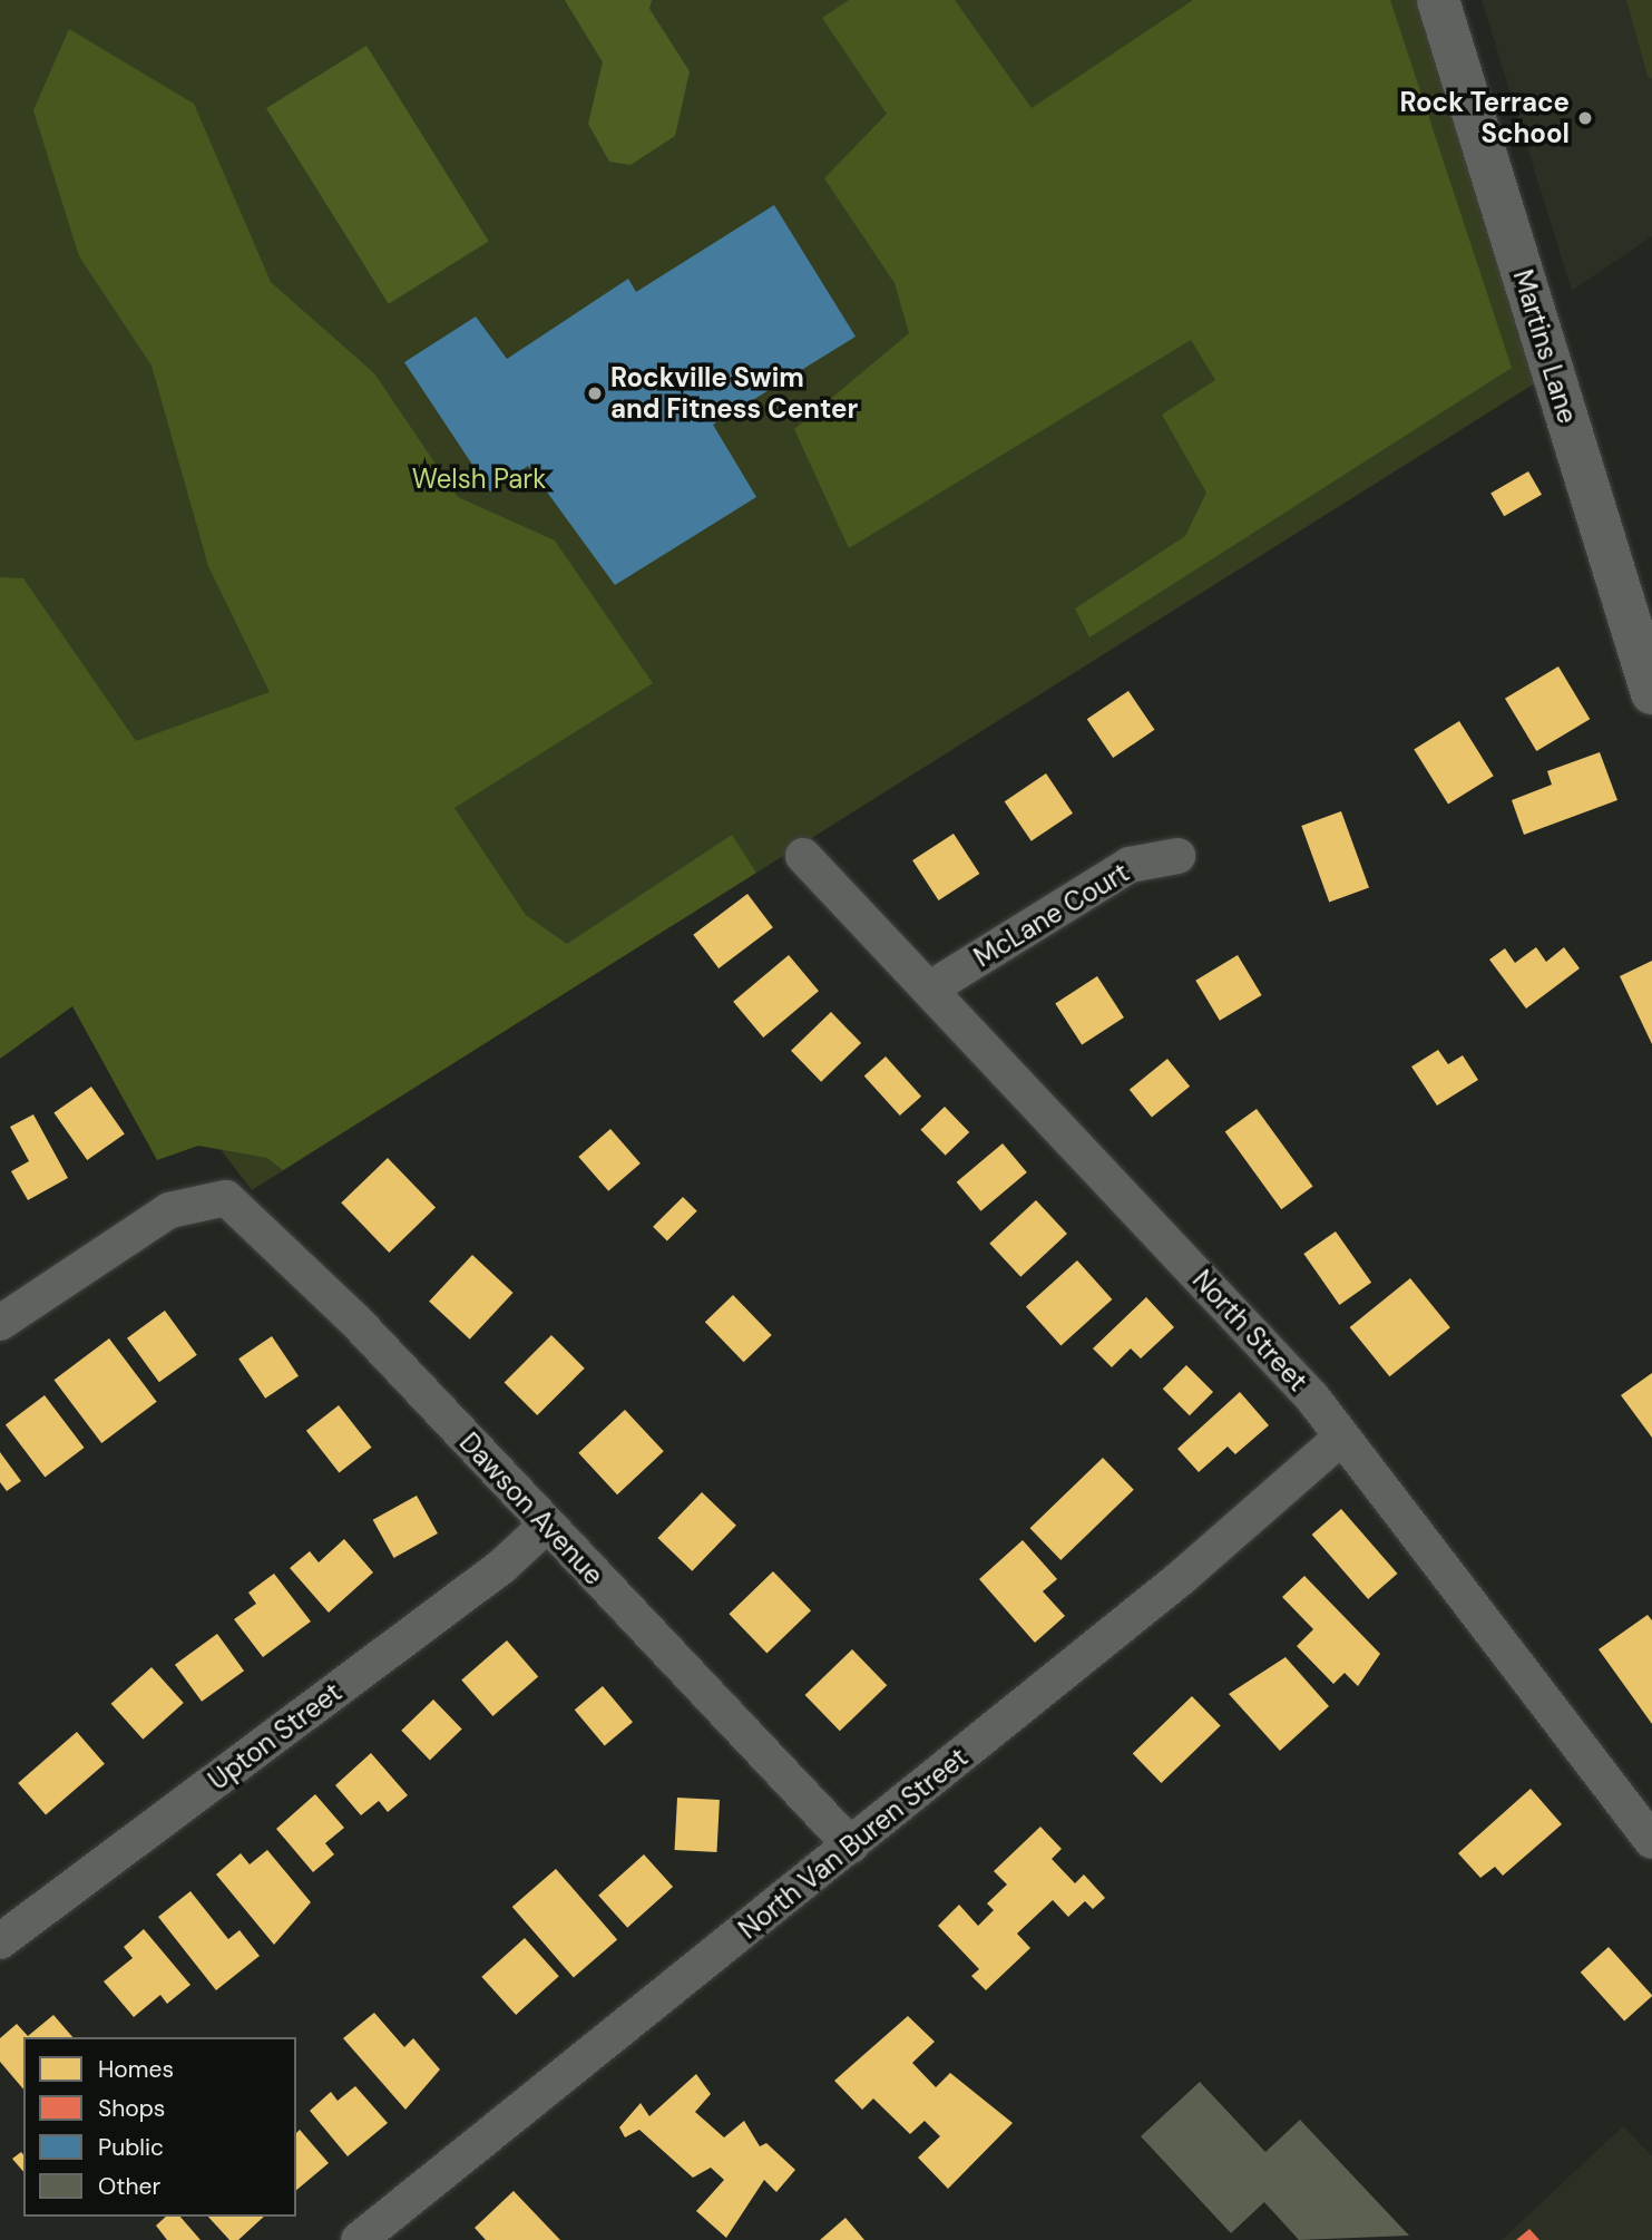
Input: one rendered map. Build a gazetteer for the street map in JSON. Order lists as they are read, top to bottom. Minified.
{"streets":{"street":["Martins Lane","McLane Court","North Street","Dawson Avenue","Upton Street","North Van Buren Street"]},"crossings":[["McLane Court","North Street"],["North Street","North Van Buren Street"],["Dawson Avenue","Upton Street"],["Dawson Avenue","North Van Buren Street"]],"parks":["Welsh Park"],"places":["Rock Terrace School","Rockville Swim and Fitness Center"],"legend":["Homes","Shops","Public","Other"]}
